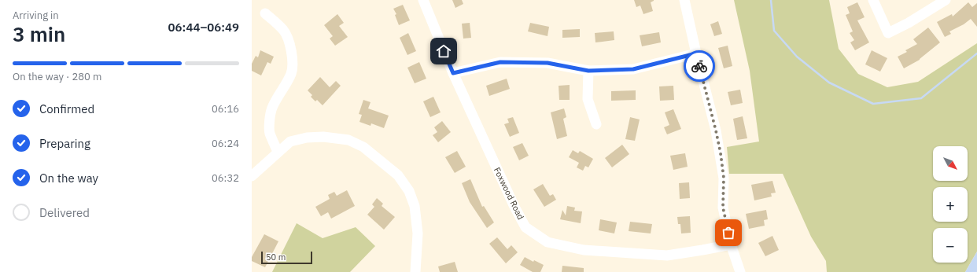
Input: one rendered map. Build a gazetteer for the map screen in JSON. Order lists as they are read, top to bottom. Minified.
{"streets":{"street":["Foxwood Road"]},"scale_bar":"50 m","north":"bottom right","page":{"heading":["3 min","Arriving in","06:44–06:49"],"bar":"On the way · 280 m","list":[["Confirmed","06:16"],["Preparing","06:24"],["On the way","06:32"],"Delivered"],"map_buttons":["+","−"],"scale":"50 m"}}
